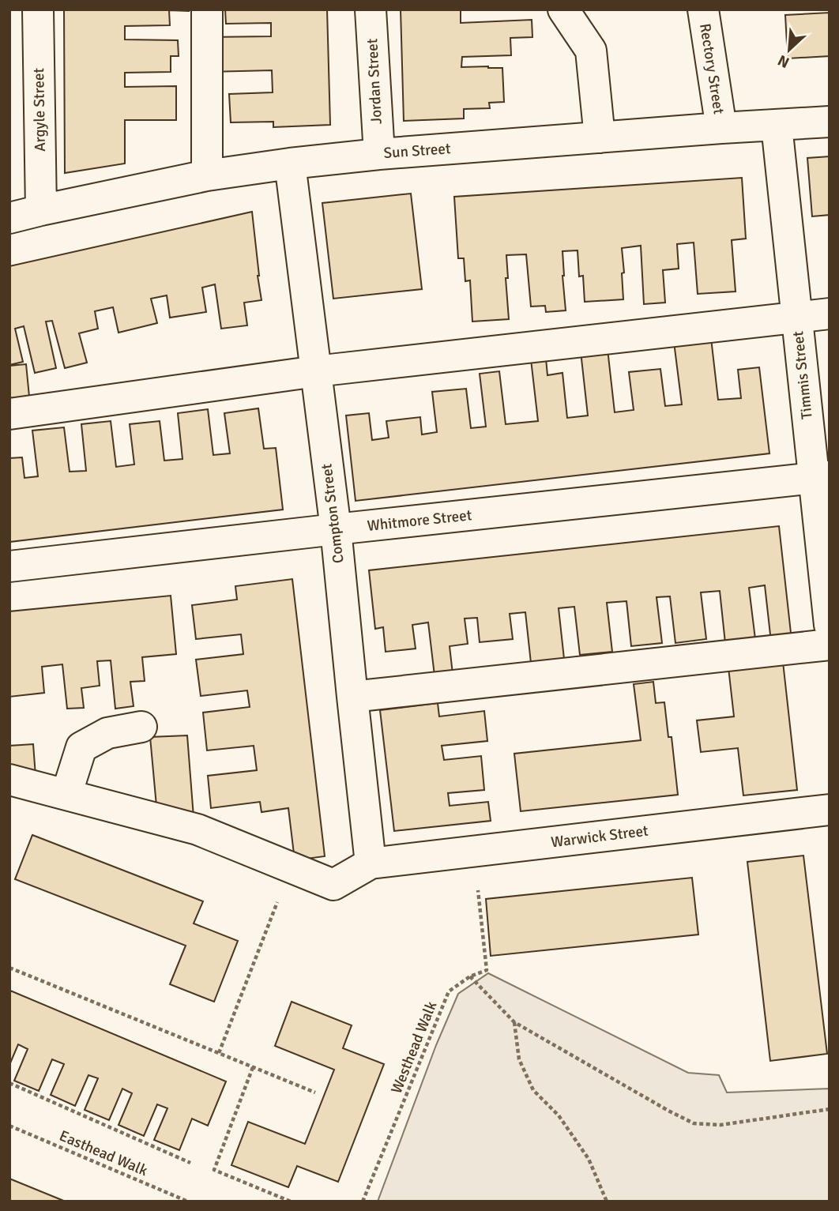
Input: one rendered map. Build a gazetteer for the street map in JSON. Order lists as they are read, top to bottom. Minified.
{"streets":{"street":["Rectory Street","Jordan Street","Argyle Street","Sun Street","Timmis Street","Compton Street","Whitmore Street","Warwick Street"],"path":["Westhead Walk","Easthead Walk"]},"crossings":[["Rectory Street","Sun Street"],["Jordan Street","Sun Street"],["Argyle Street","Sun Street"],["Sun Street","Timmis Street"],["Sun Street","Compton Street"],["Timmis Street","Whitmore Street"],["Compton Street","Whitmore Street"],["Compton Street","Warwick Street"],["Warwick Street","Westhead Walk"]],"north":"bottom left"}
